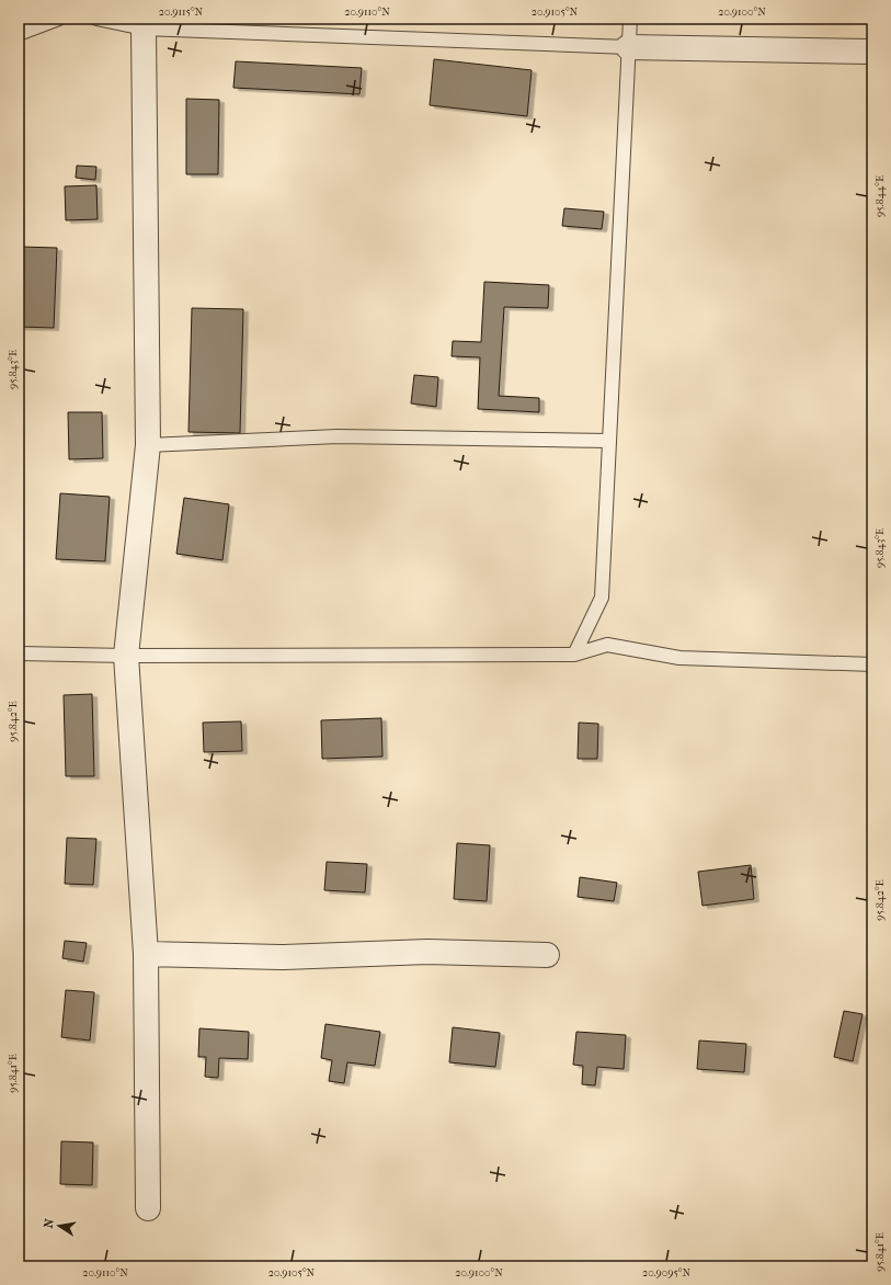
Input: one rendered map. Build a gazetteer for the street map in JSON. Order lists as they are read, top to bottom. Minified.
{"north":"left","coordinates":["20.9115°N","20.9110°N","20.9105°N","20.9100°N","95.844°E","95.843°E","95.842°E","95.841°E","20.9095°N"]}
